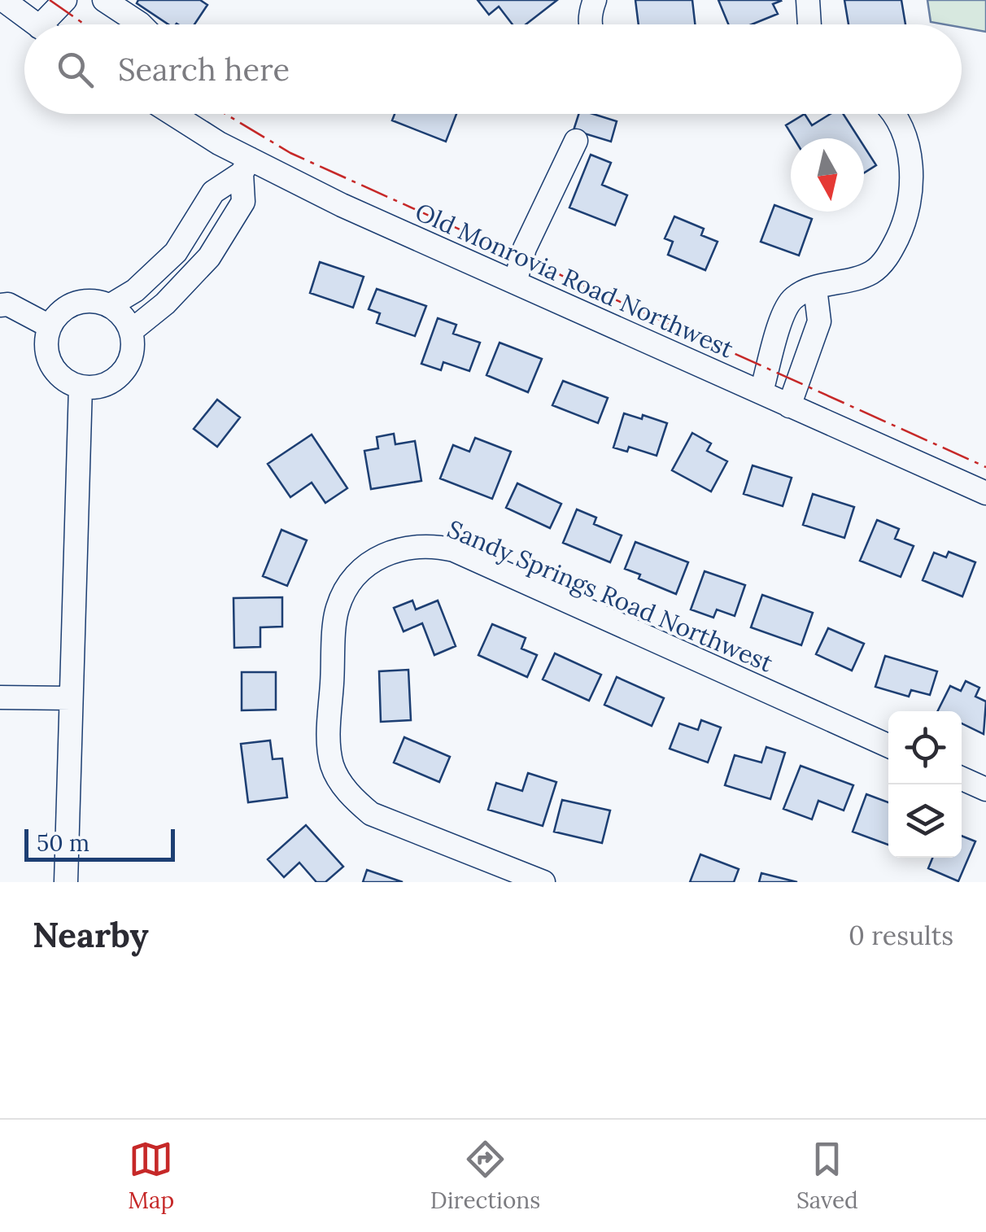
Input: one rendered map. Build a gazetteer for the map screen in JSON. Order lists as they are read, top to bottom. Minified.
{"streets":{"street":["Old Monrovia Road Northwest","Sandy Springs Road Northwest"]},"scale_bar":"50 m","north":"bottom","page":{"search":"Search here","scale":"50 m","heading":["Nearby","0 results"],"nav":["Map","Directions","Saved"]}}
